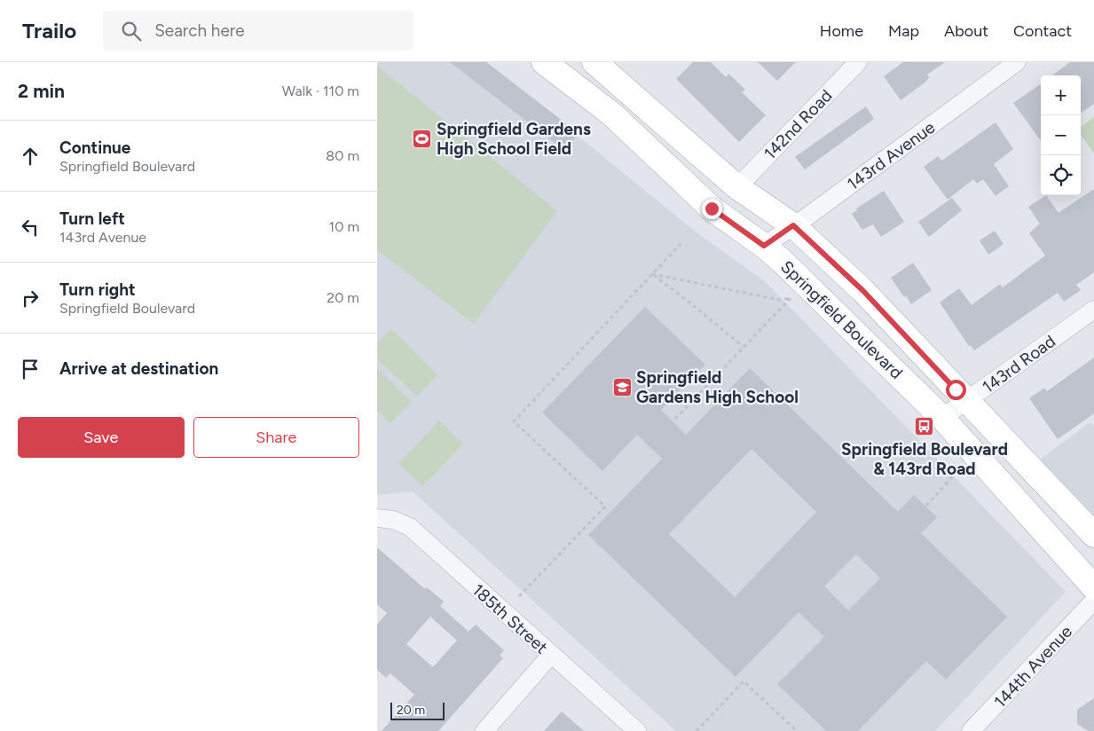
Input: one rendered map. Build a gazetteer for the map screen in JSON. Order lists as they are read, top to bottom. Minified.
{"streets":{"main road":["Springfield Boulevard"],"street":["142nd Road","143rd Avenue","143rd Road","185th Street","144th Avenue"]},"crossings":[["142nd Road","Springfield Boulevard"],["143rd Avenue","Springfield Boulevard"],["Springfield Boulevard","143rd Road"]],"places":{"sports":["Springfield Gardens High School Field"],"school or university":["Springfield Gardens High School"],"bus stop":["Springfield Boulevard & 143rd Road"]},"scale_bar":"20 m","page":{"header":"Trailo","search":"Search here","nav":["Home","Map","About","Contact"],"heading":["2 min","Walk · 110 m"],"map_buttons":["+","−"],"list":[["Continue","Springfield Boulevard","80 m"],["Turn left","143rd Avenue","10 m"],["Turn right","Springfield Boulevard","20 m"],"Arrive at destination"],"buttons":["Save","Share"],"scale":"20 m"}}
